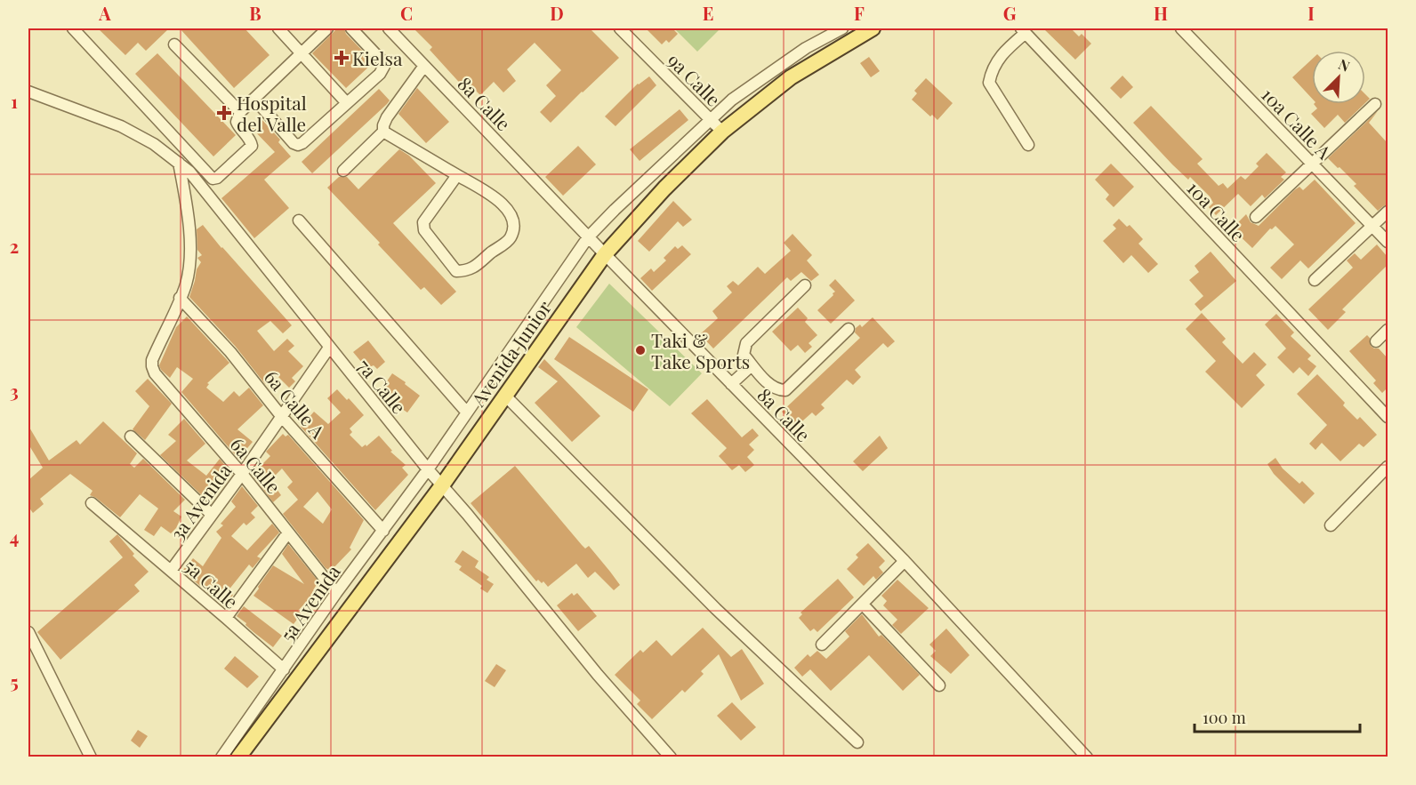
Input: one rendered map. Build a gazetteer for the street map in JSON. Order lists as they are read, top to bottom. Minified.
{"streets":{"main road":["Avenida Junior"],"street":["9a Calle","8a Calle","10a Calle A","10a Calle","7a Calle","6a Calle A","6a Calle","3a Avenida","5a Calle","5a Avenida"]},"crossings":[["9a Calle","Avenida Junior"],["9a Calle","5a Avenida"],["8a Calle","Avenida Junior"],["8a Calle","5a Avenida"],["Avenida Junior","7a Calle"],["7a Calle","3a Avenida"],["7a Calle","5a Avenida"],["6a Calle A","6a Calle"],["6a Calle A","3a Avenida"],["6a Calle A","5a Avenida"],["6a Calle","3a Avenida"],["6a Calle","5a Avenida"],["3a Avenida","5a Calle"],["5a Calle","5a Avenida"]],"places":{"health":["Kielsa","Hospital del Valle"],"other":["Taki & Take Sports"]},"scale_bar":"100 m","north":"top right","grid":{"columns":["A","B","C","D","E","F","G","H","I"],"rows":["1","2","3","4","5"]}}
